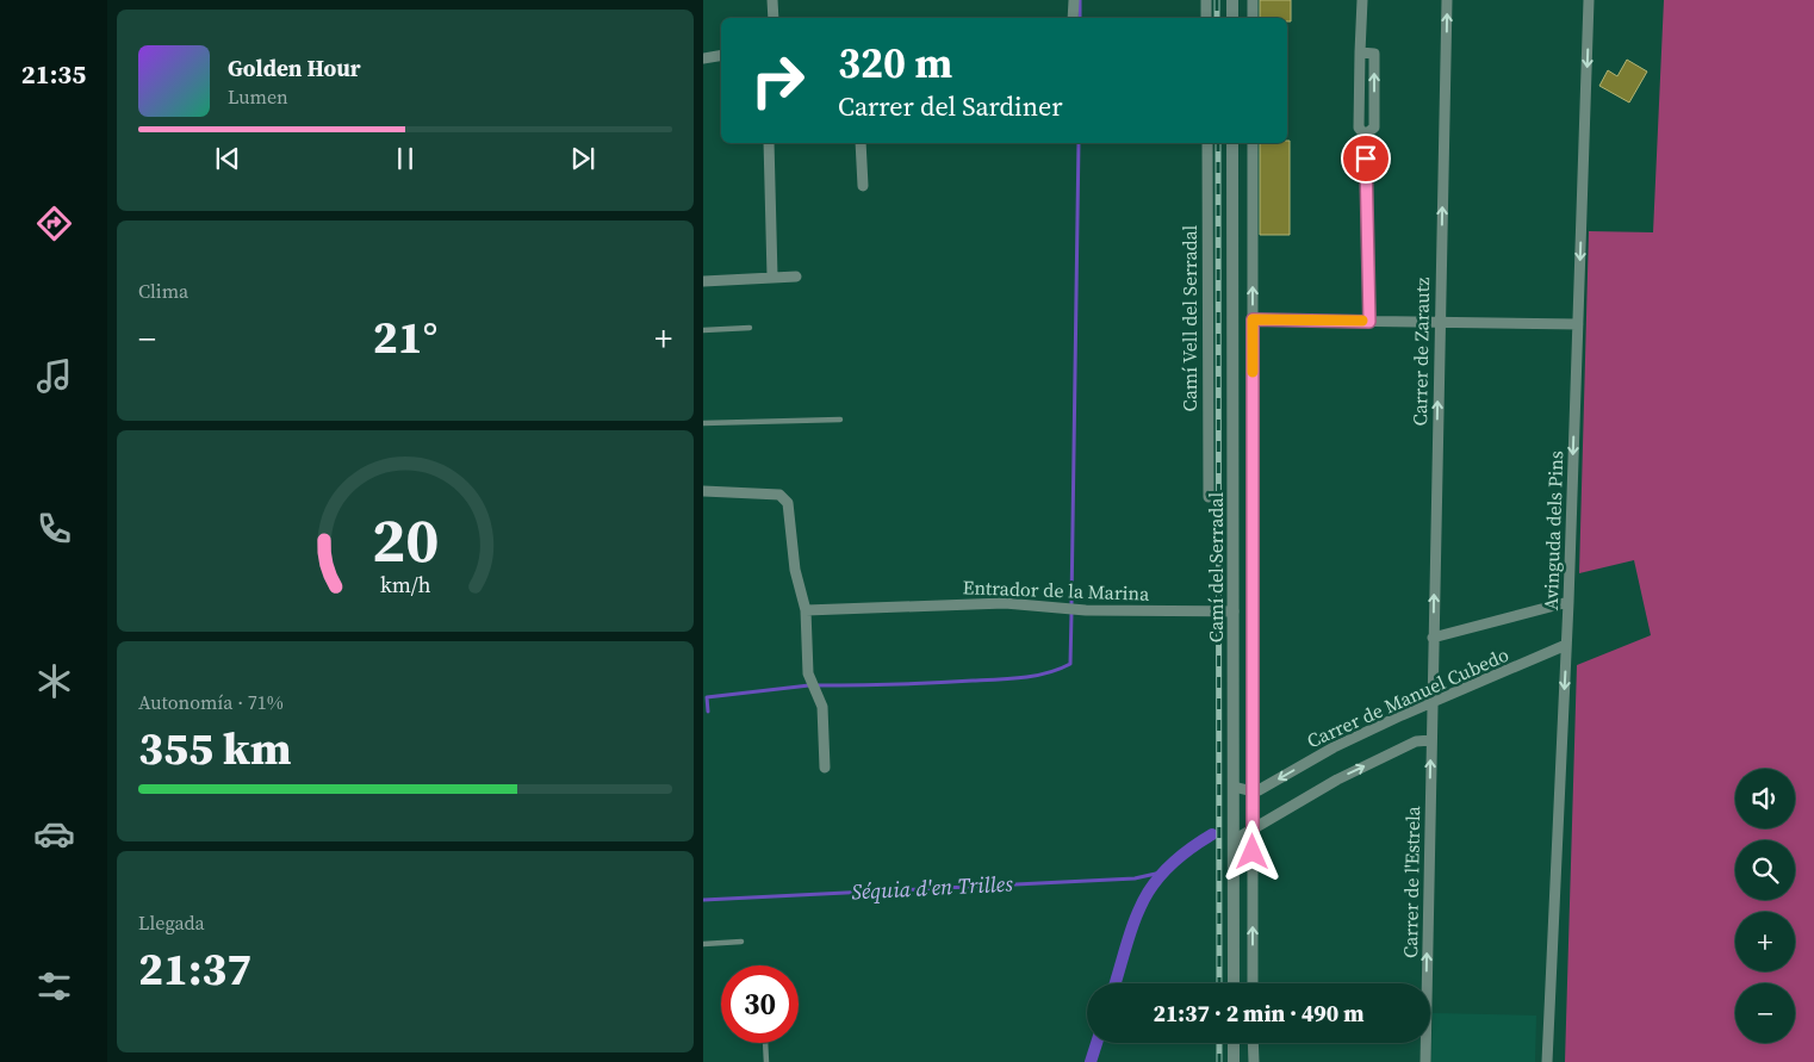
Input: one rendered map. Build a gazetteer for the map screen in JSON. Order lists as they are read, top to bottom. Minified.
{"streets":{"street":["Camí Vell del Serradal","Carrer de Zarautz","Avinguda dels Pins","Camí del Serradal","Entrador de la Marina","Carrer de Manuel Cubedo","Carrer de l'Estrela"]},"crossings":[["Carrer de Zarautz","Carrer de Manuel Cubedo"],["Carrer de Zarautz","Carrer de l'Estrela"],["Avinguda dels Pins","Carrer de Manuel Cubedo"],["Camí del Serradal","Entrador de la Marina"],["Camí del Serradal","Carrer de Manuel Cubedo"],["Carrer de Manuel Cubedo","Carrer de l'Estrela"]],"one_way":["Avinguda dels Pins","Carrer de l'Estrela"],"water":["Séquia d'en Trilles"],"page":{"tabs":"21:35","turn":["320 m","Carrer del Sardiner"],"song":["Golden Hour","Lumen"],"tile":["Clima",["Autonomía · 71%","355 km"],["Llegada","21:37"]],"heat":["−","21°","+"],"map_buttons":["+","−"],"limit":"30","trip":"21:37 · 2 min · 490 m","gauge":["20","km/h"]}}
